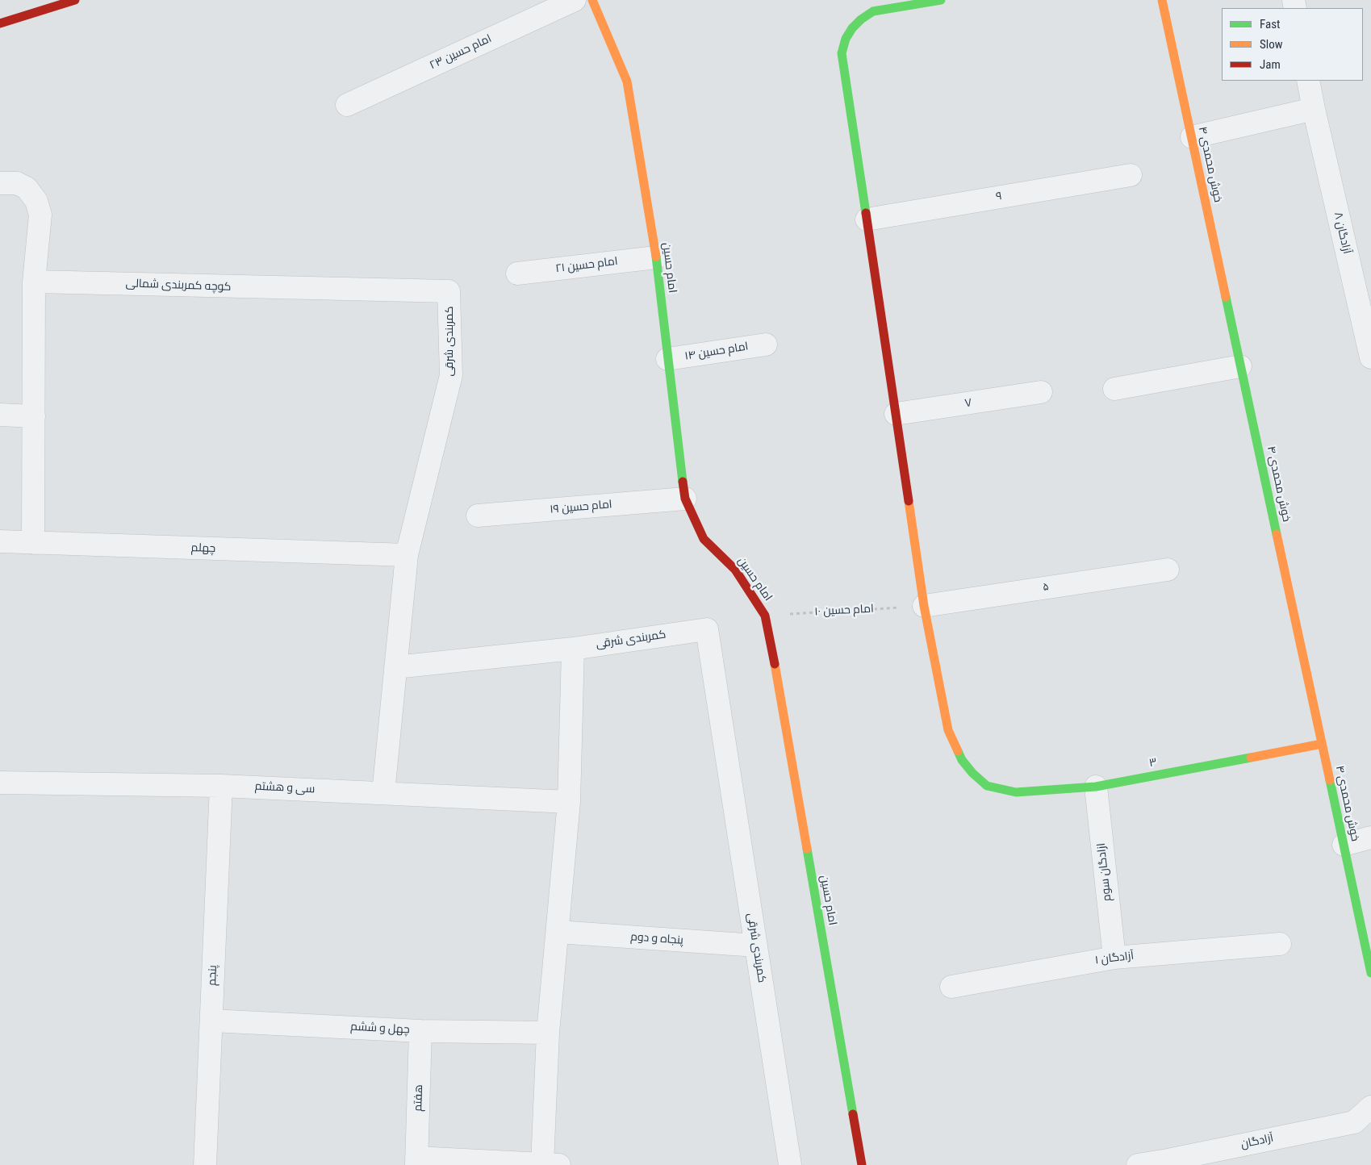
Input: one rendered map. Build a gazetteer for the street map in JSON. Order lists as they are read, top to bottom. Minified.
{"streets":{"street":["امام حسین ۲۳","خوش محمدی ۴","۹","آزادگان ۸","امام حسین ۲۱","امام حسین","کوچه کمربندی شمالی","کمربندی شرقی","امام حسین ۱۴","۷","امام حسین ۱۹","چهلم","۵","۳","سی و هشتم","ازادگان سوم","پنجاه و دوم","آزادگان ۱","پنجم","چهل و ششم","هفتم","آزادگان"],"path":["امام حسین ۱۰"]},"crossings":[["خوش محمدی ۴","۳"],["امام حسین ۲۱","امام حسین"],["امام حسین","امام حسین ۱۴"],["امام حسین","امام حسین ۱۹"],["امام حسین","امام حسین ۱۰"],["کوچه کمربندی شمالی","کمربندی شرقی"],["کمربندی شرقی","چهلم"],["کمربندی شرقی","پنجاه و دوم"],["۵","امام حسین ۱۰"],["۵","۳"],["امام حسین ۱۰","۳"],["۳","ازادگان سوم"],["سی و هشتم","پنجم"],["ازادگان سوم","آزادگان ۱"],["پنجم","چهل و ششم"],["چهل و ششم","هفتم"]],"legend":["Fast","Slow","Jam"]}
